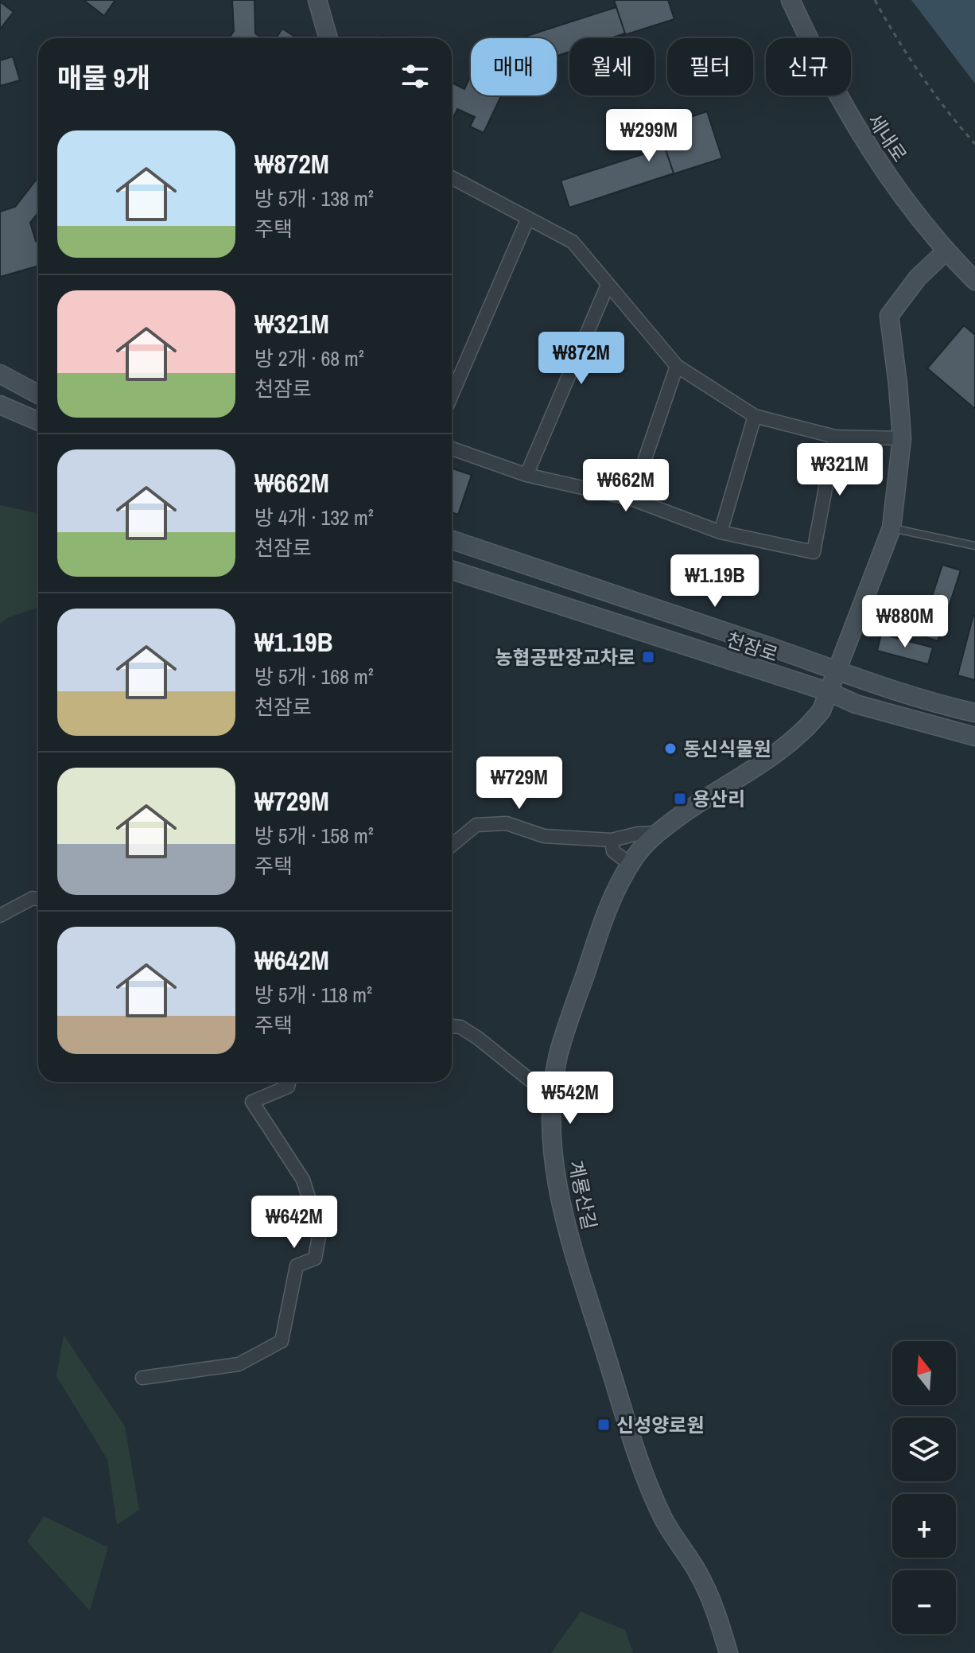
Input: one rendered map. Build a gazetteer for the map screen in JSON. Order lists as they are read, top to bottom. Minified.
{"streets":{"main road":["세내로","천잠로","계룡산길"]},"crossings":[["천잠로","계룡산길"]],"places":{"transit":["농협공판장교차로","용산리","신성양로원"],"other":["동신식물원"]},"north":"top","page":{"chip":["매매","월세","필터","신규"],"heading":"매물 9개","price":["₩299M","₩872M","₩321M","₩662M","₩1.19B","₩880M","₩729M","₩542M","₩642M"],"list":[{"name":"₩872M","note":"방 5개 · 138 m² · 주택"},{"name":"₩321M","note":"방 2개 · 68 m² · 천잠로"},{"name":"₩662M","note":"방 4개 · 132 m² · 천잠로"},{"name":"₩1.19B","note":"방 5개 · 168 m² · 천잠로"},{"name":"₩729M","note":"방 5개 · 158 m² · 주택"},{"name":"₩642M","note":"방 5개 · 118 m² · 주택"}],"map_buttons":["+","−"]}}
